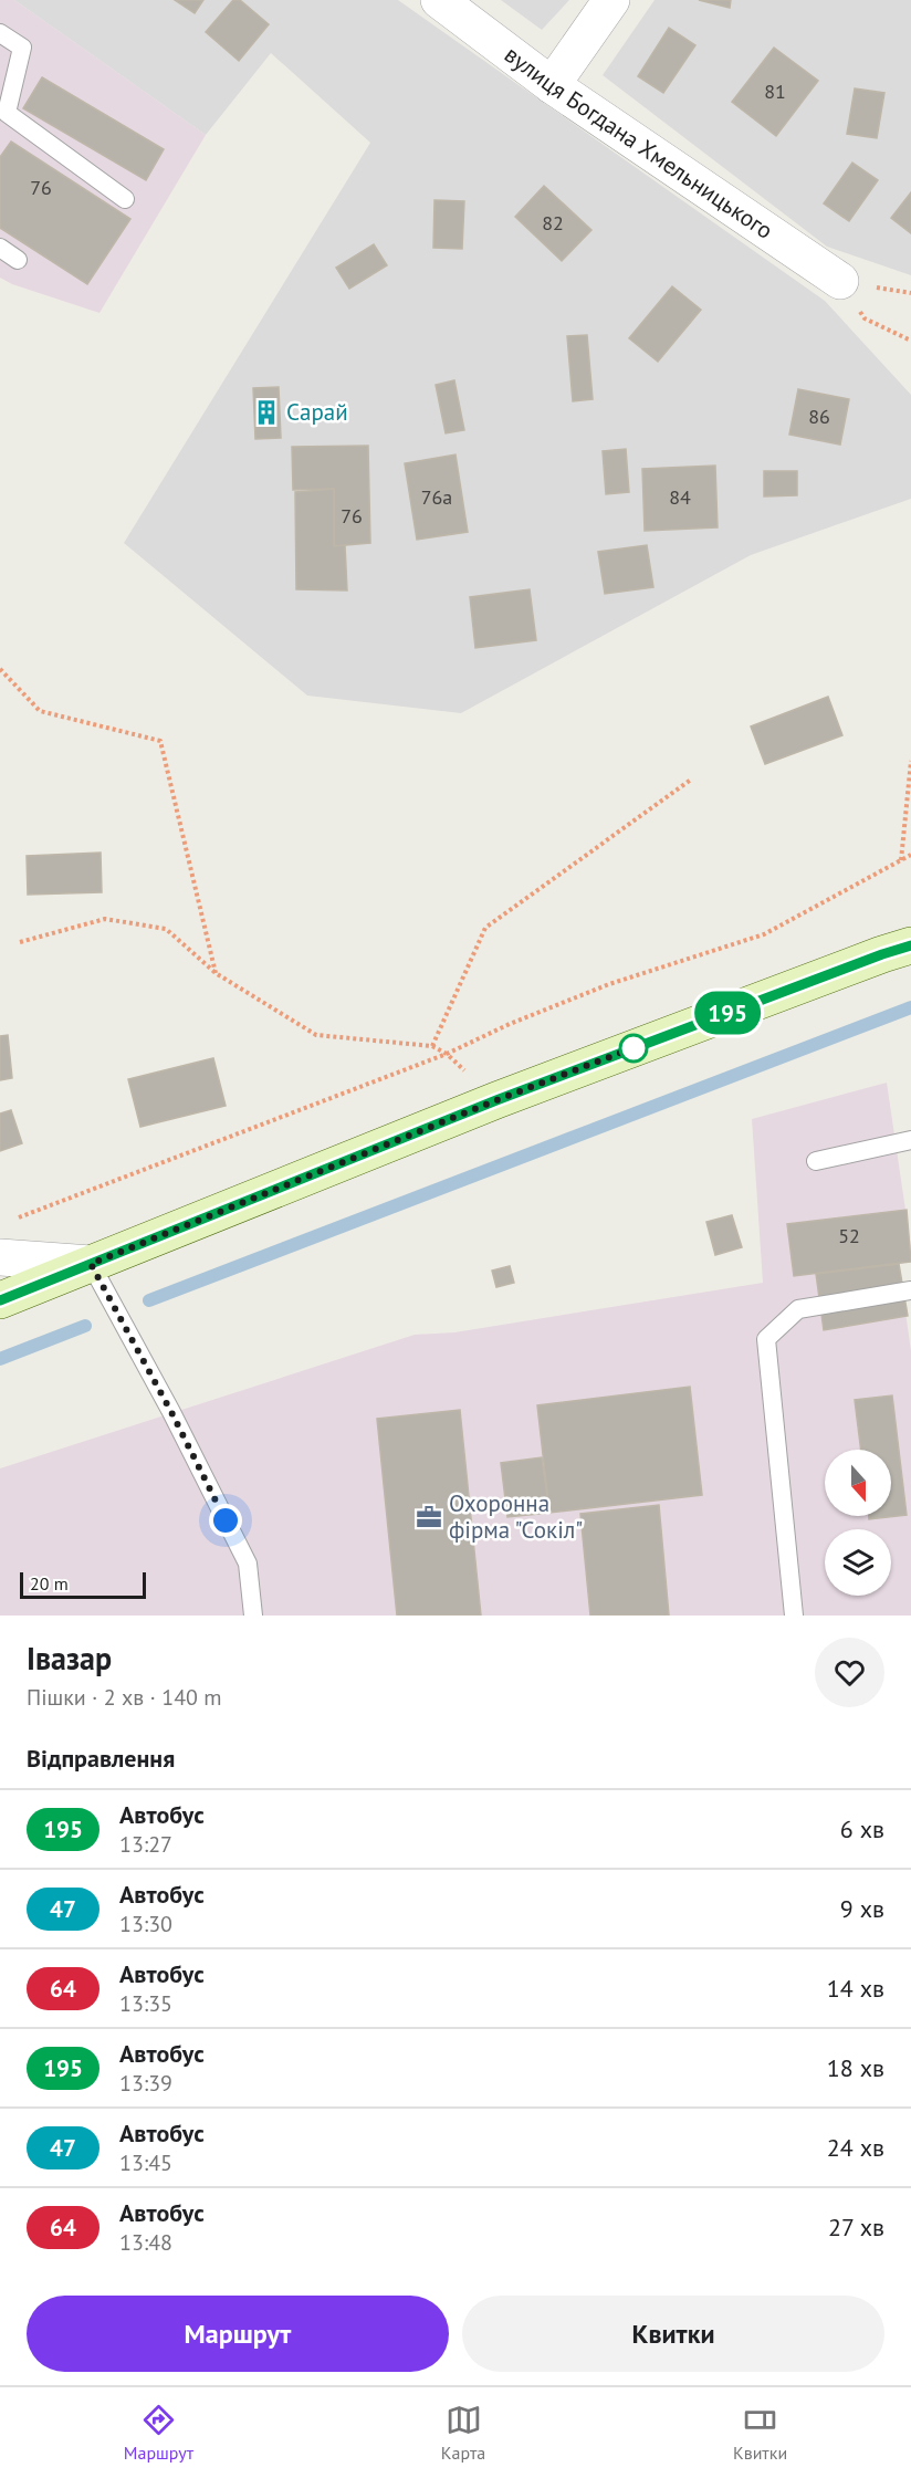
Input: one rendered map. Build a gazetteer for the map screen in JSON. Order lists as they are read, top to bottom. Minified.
{"streets":{"street":["вулиця Богдана Хмельницького"]},"places":{"building":["Сарай"],"office":["Охоронна фірма \"Сокіл\""]},"lines":["bus line 195"],"house_numbers":["81","76","82","86","76а","84","76","52"],"scale_bar":"20 m","north":"bottom","page":{"on_map":"195","scale":"20 m","heading":[["Івазар","Пішки · 2 хв · 140 m"],"Відправлення"],"list":[{"mark":"195","name":"Автобус","note":"13:27","value":"6 хв"},{"mark":"47","name":"Автобус","note":"13:30","value":"9 хв"},{"mark":"64","name":"Автобус","note":"13:35","value":"14 хв"},{"mark":"195","name":"Автобус","note":"13:39","value":"18 хв"},{"mark":"47","name":"Автобус","note":"13:45","value":"24 хв"},{"mark":"64","name":"Автобус","note":"13:48","value":"27 хв"}],"buttons":["Маршрут","Квитки"],"tabs":["Маршрут","Карта","Квитки"]}}
